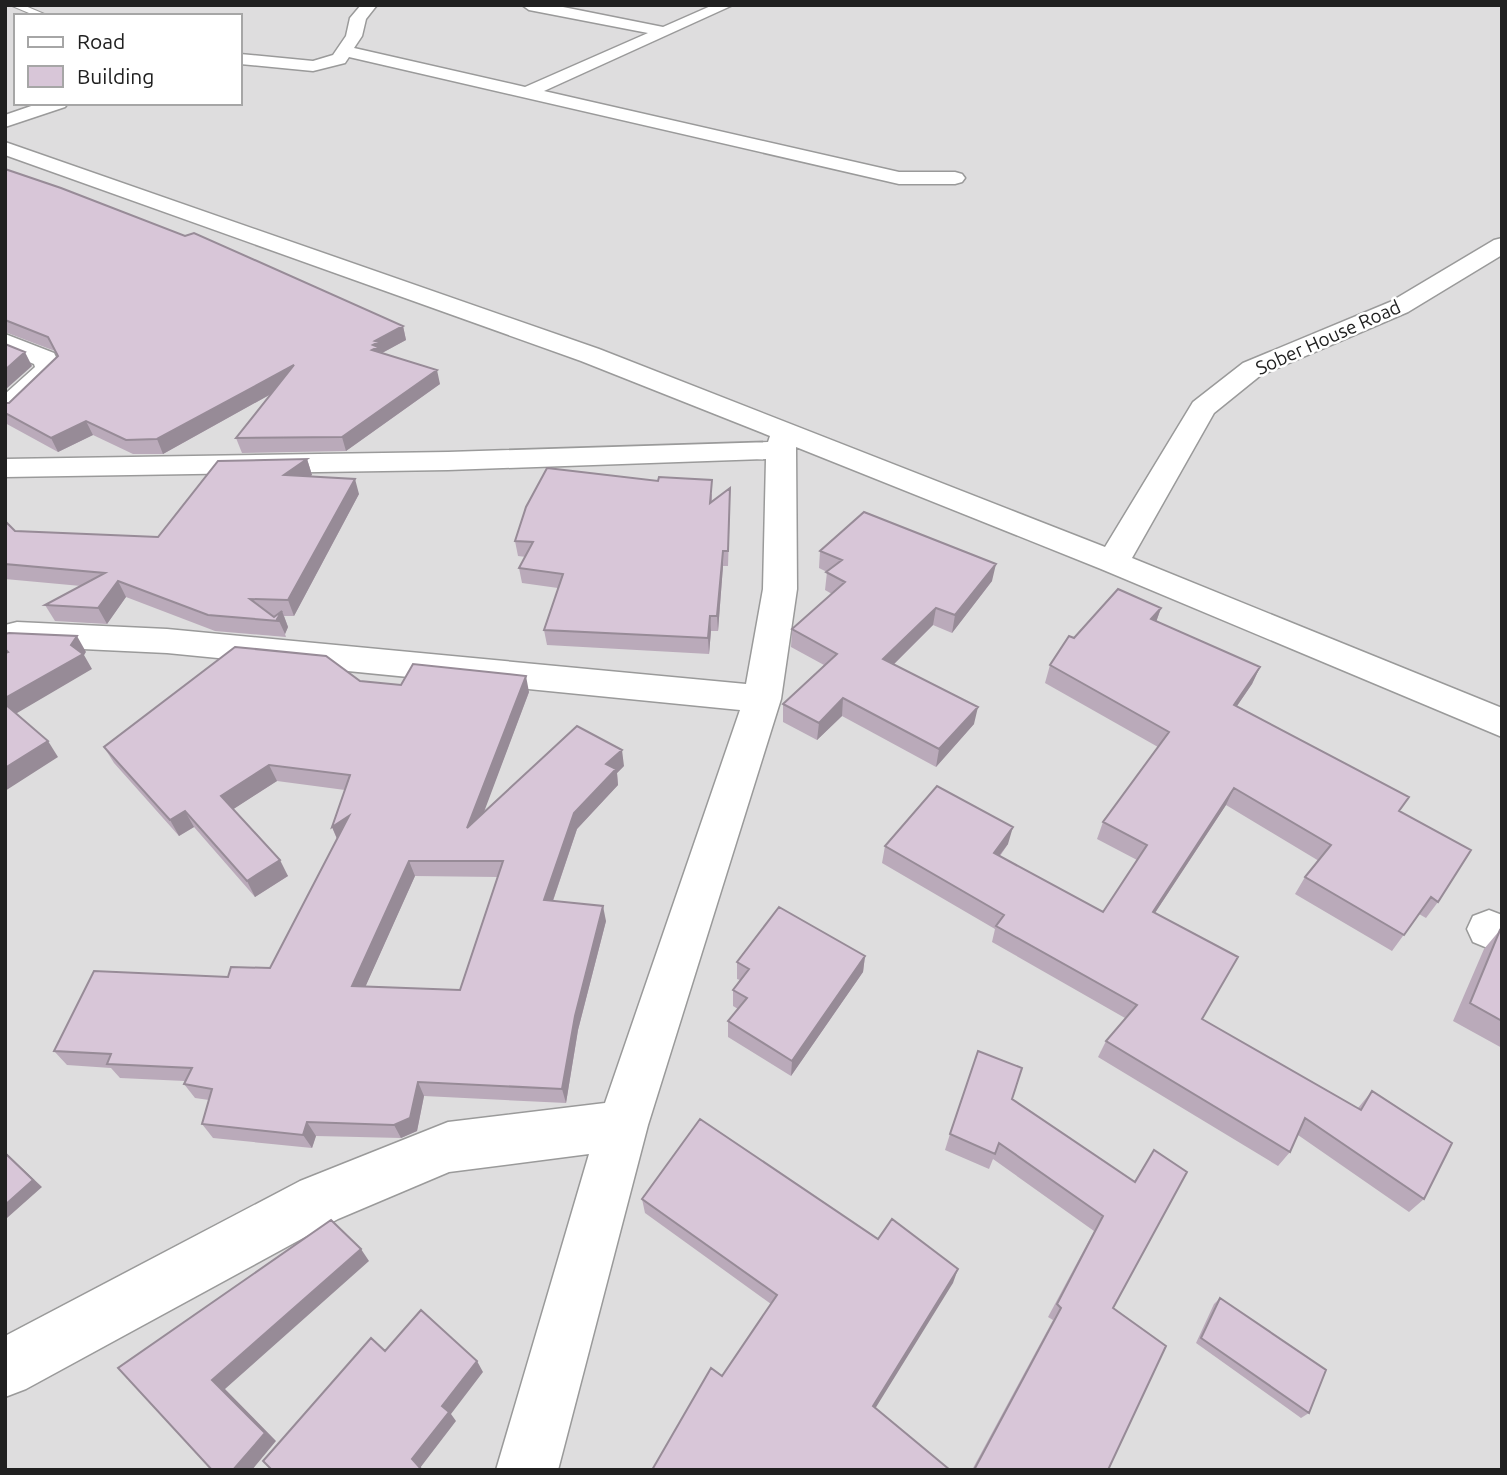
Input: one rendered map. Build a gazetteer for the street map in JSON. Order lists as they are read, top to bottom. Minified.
{"streets":{"street":["Sober House Road"]},"legend":["Road","Building"]}
